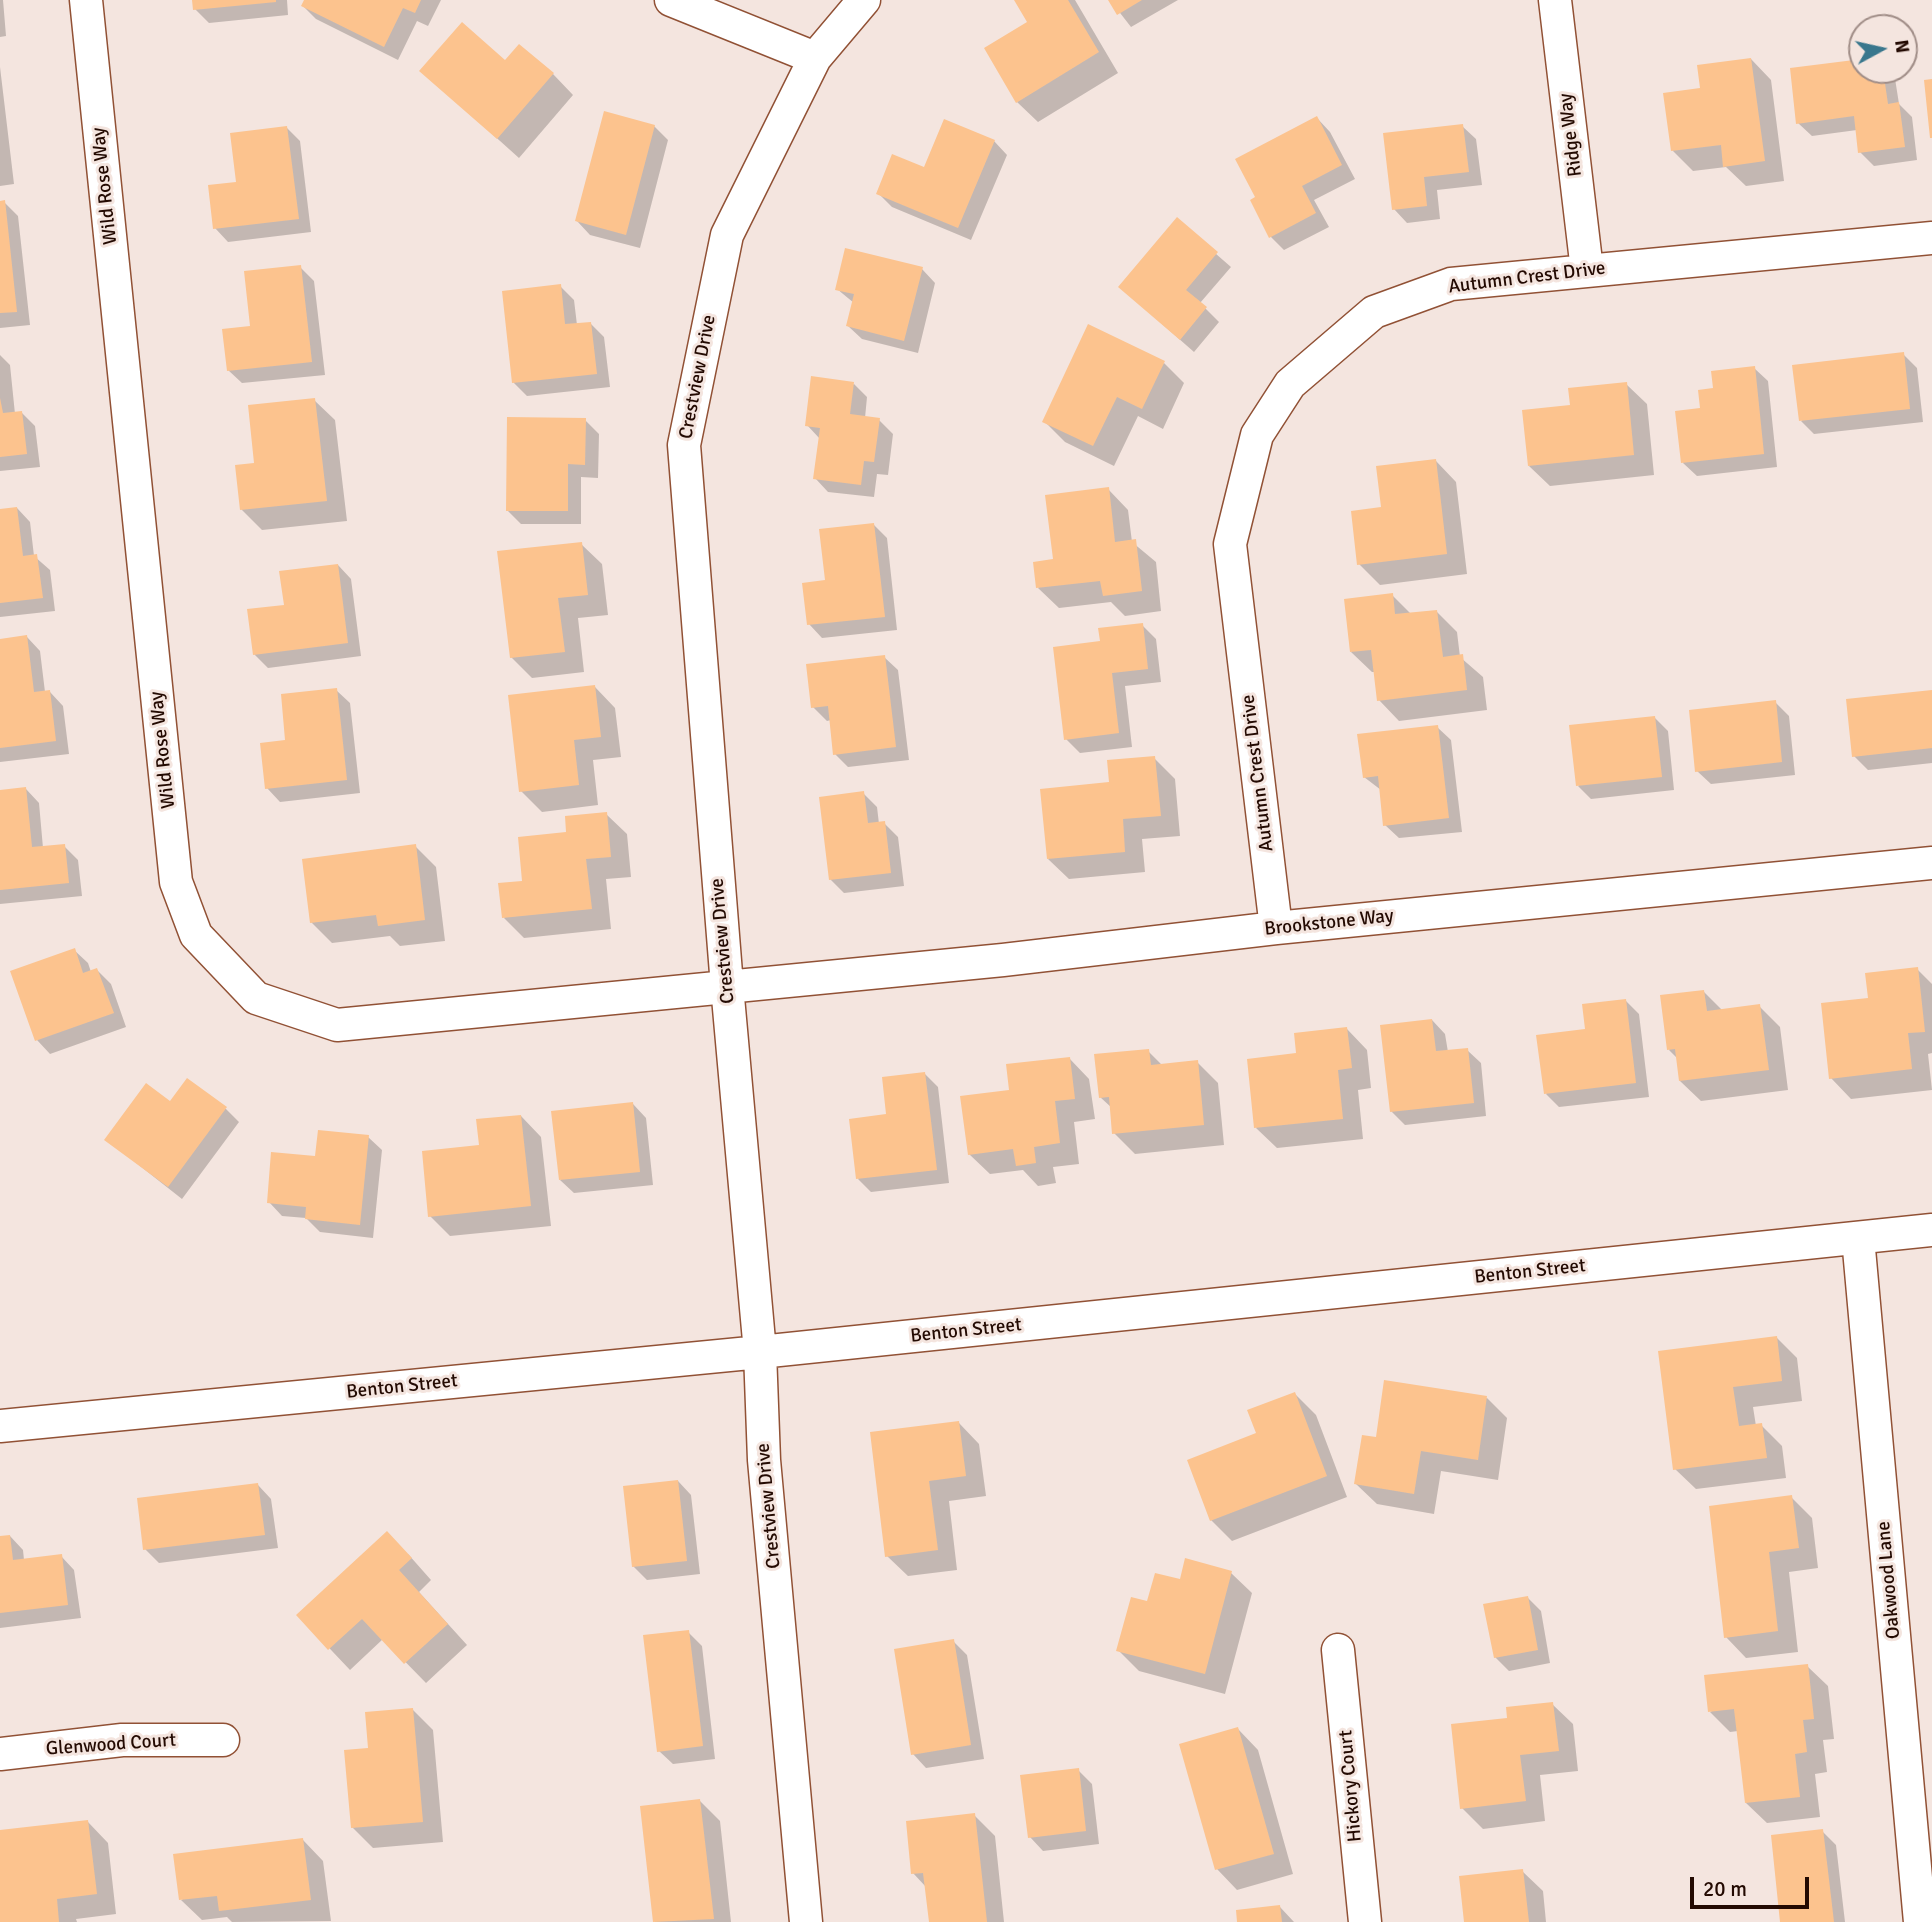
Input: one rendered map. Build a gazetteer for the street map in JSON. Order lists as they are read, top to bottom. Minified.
{"streets":{"street":["Ridge Way","Wild Rose Way","Autumn Crest Drive","Crestview Drive","Brookstone Way","Benton Street","Oakwood Lane","Glenwood Court","Hickory Court"]},"crossings":[["Ridge Way","Autumn Crest Drive"],["Wild Rose Way","Crestview Drive"],["Wild Rose Way","Brookstone Way"],["Autumn Crest Drive","Brookstone Way"],["Crestview Drive","Brookstone Way"],["Crestview Drive","Benton Street"],["Benton Street","Oakwood Lane"]],"scale_bar":"20 m","north":"right"}
